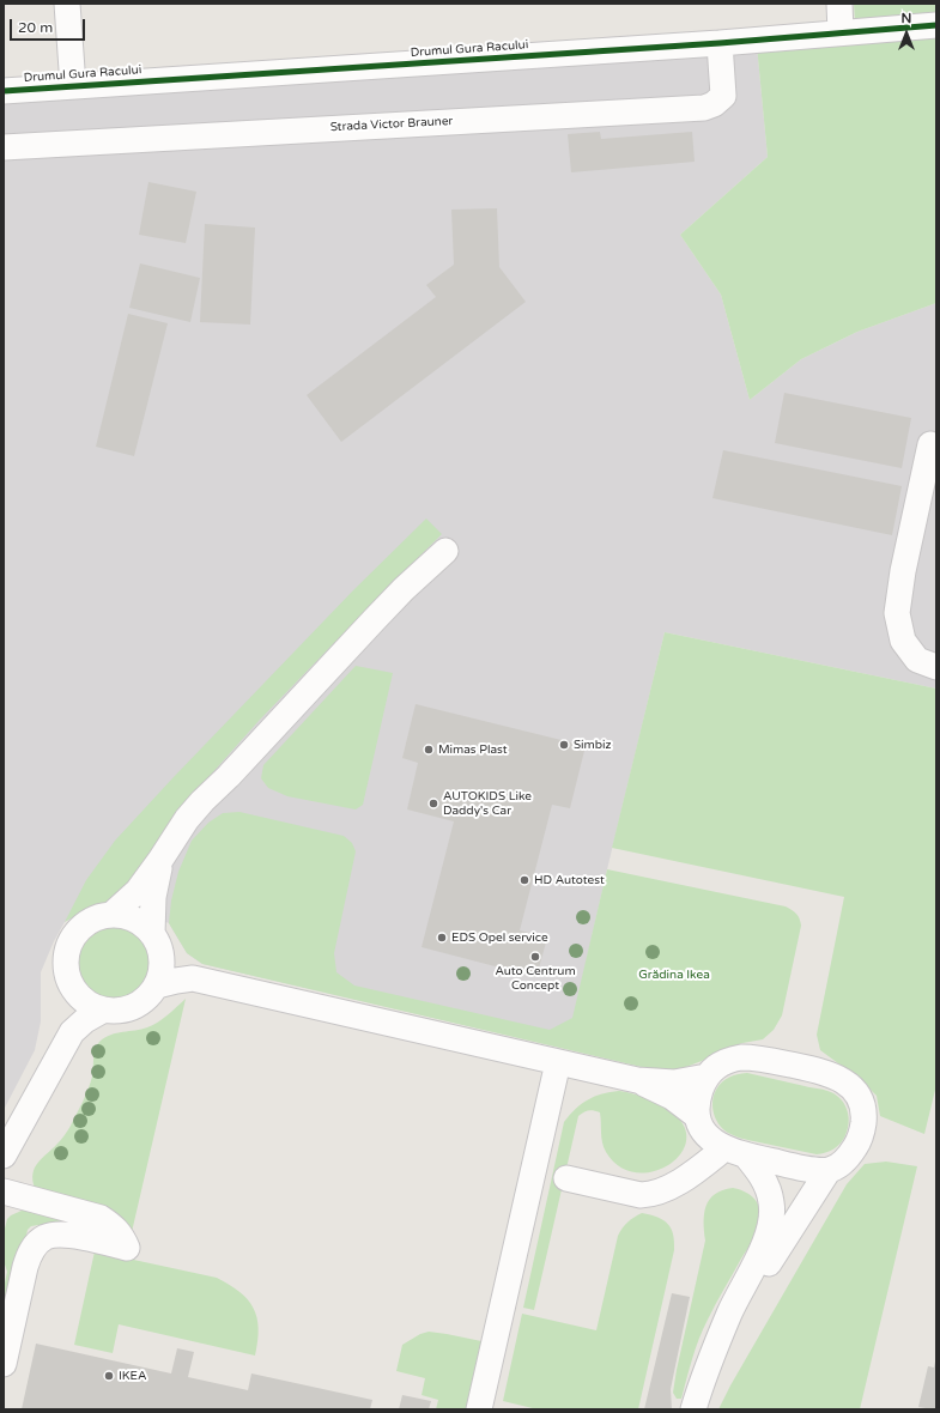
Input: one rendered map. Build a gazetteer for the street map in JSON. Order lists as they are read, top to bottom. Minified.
{"streets":{"street":["Drumul Gura Racului","Strada Victor Brauner"]},"crossings":[["Drumul Gura Racului","Strada Victor Brauner"]],"parks":["Grădina Ikea"],"places":["Simbiz","Mimas Plast","AUTOKIDS Like Daddy's Car","HD Autotest","EDS Opel service","Auto Centrum Concept","IKEA"],"scale_bar":"20 m","north":"top"}
